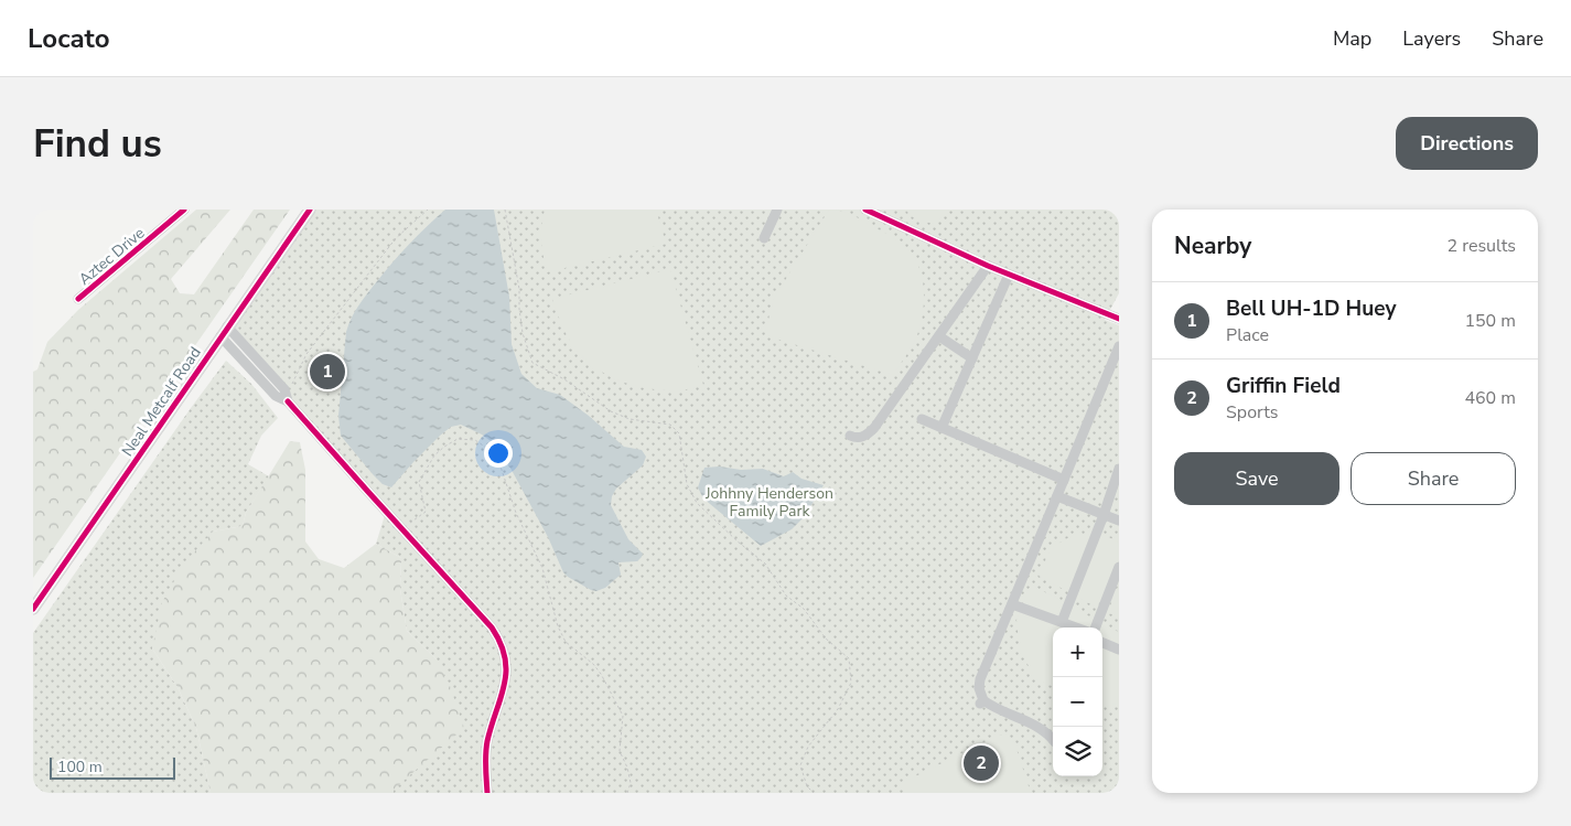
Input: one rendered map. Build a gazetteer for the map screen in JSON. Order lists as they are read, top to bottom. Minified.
{"streets":{"main road":["Neal Metcalf Road"],"street":["Aztec Drive"]},"parks":["Johhny Henderson Family Park"],"scale_bar":"100 m","page":{"header":"Locato","nav":["Map","Layers","Share"],"buttons":["Directions",["Save","Share"]],"title":"Find us","heading":["Nearby","2 results"],"list":[{"mark":"1","name":"Bell UH-1D Huey","note":"Place","value":"150 m"},{"mark":"2","name":"Griffin Field","note":"Sports","value":"460 m"}],"pins":["1","2"],"map_buttons":["+","−"],"scale":"100 m"}}
